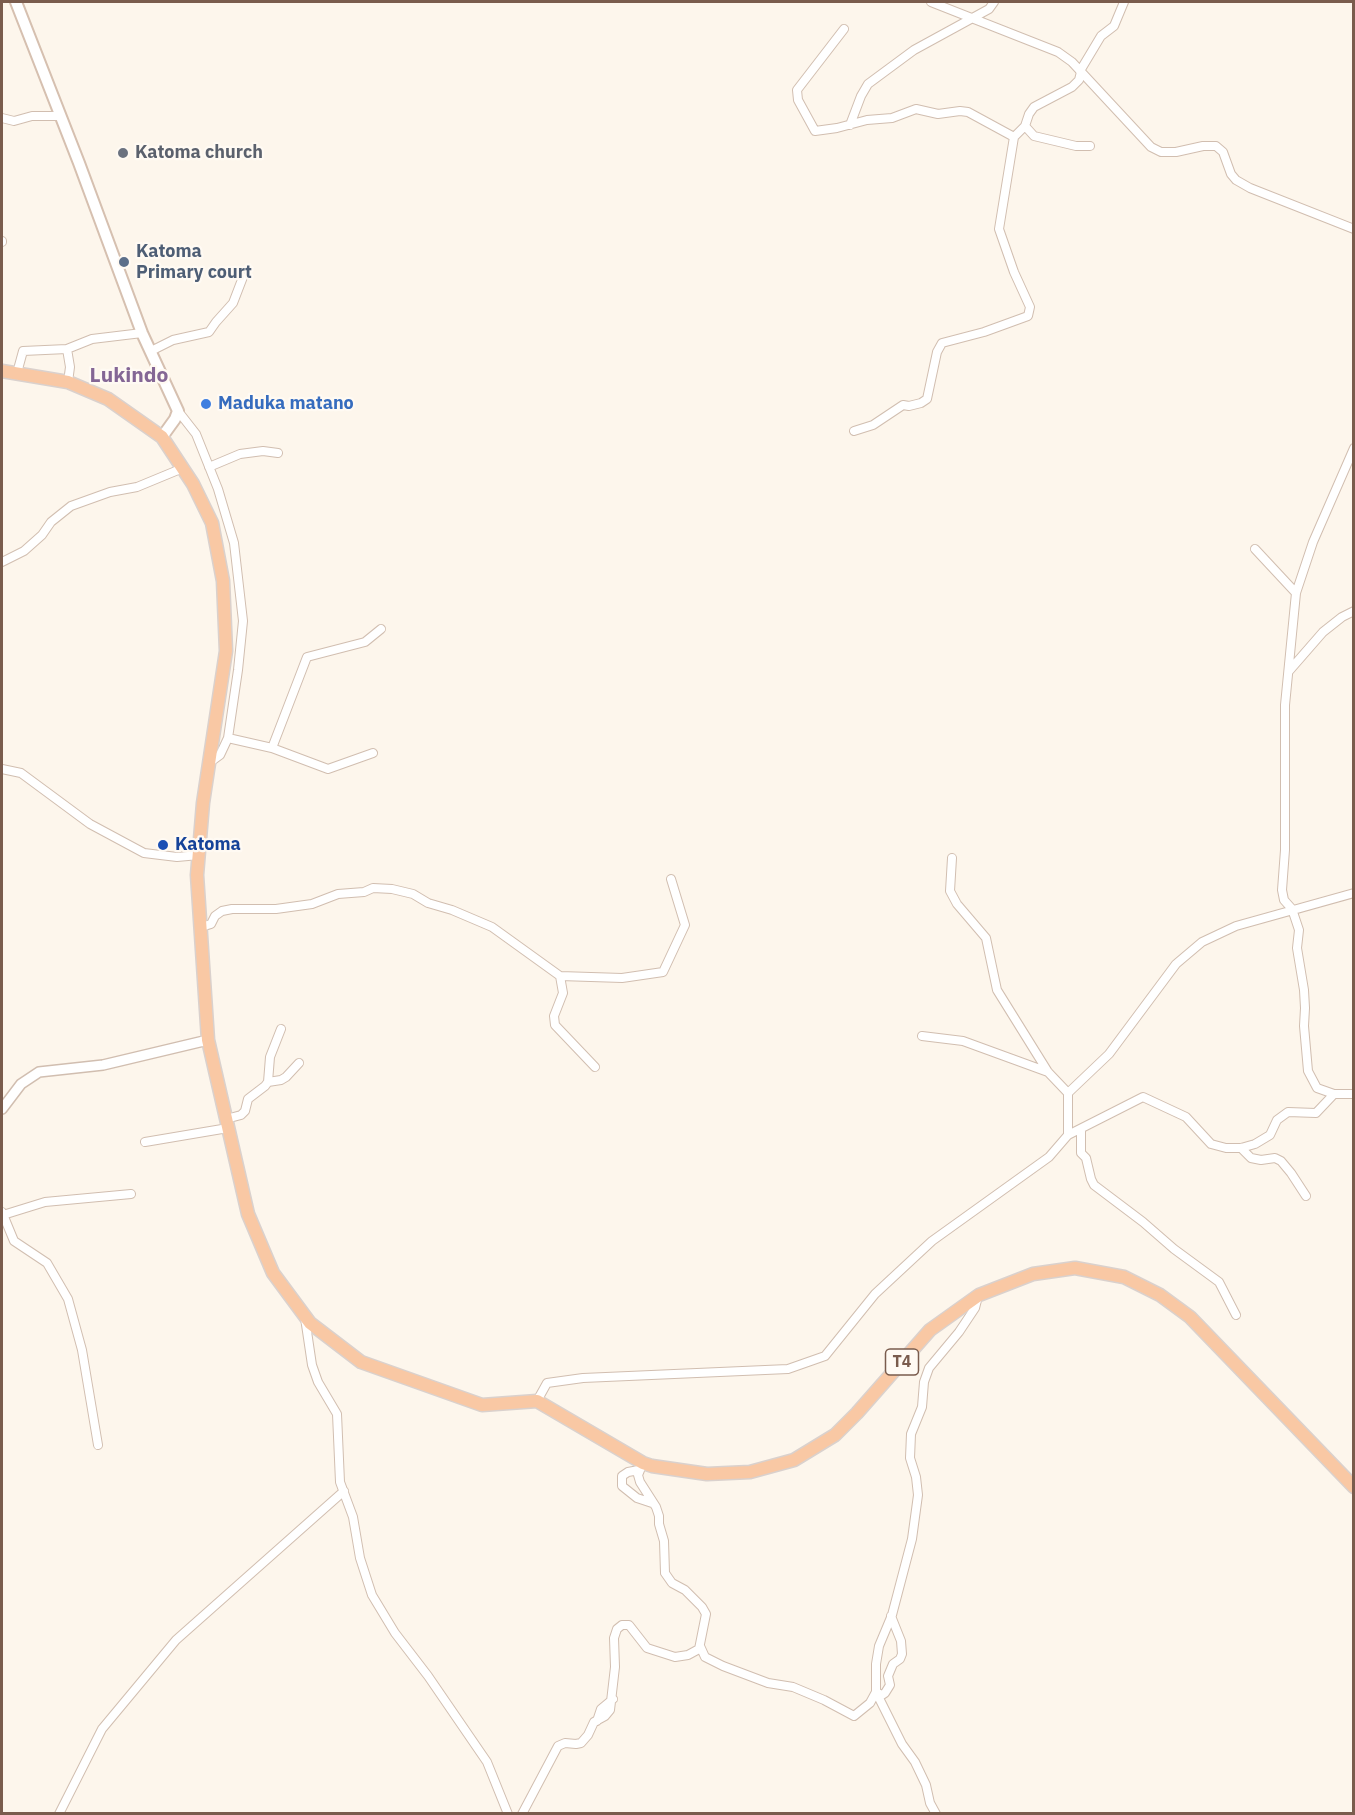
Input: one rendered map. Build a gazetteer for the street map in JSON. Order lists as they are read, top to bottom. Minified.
{"streets":{"highway":["T4"]},"districts":["Lukindo"],"places":["Katoma church","Katoma Primary court","Maduka matano","Katoma"]}
